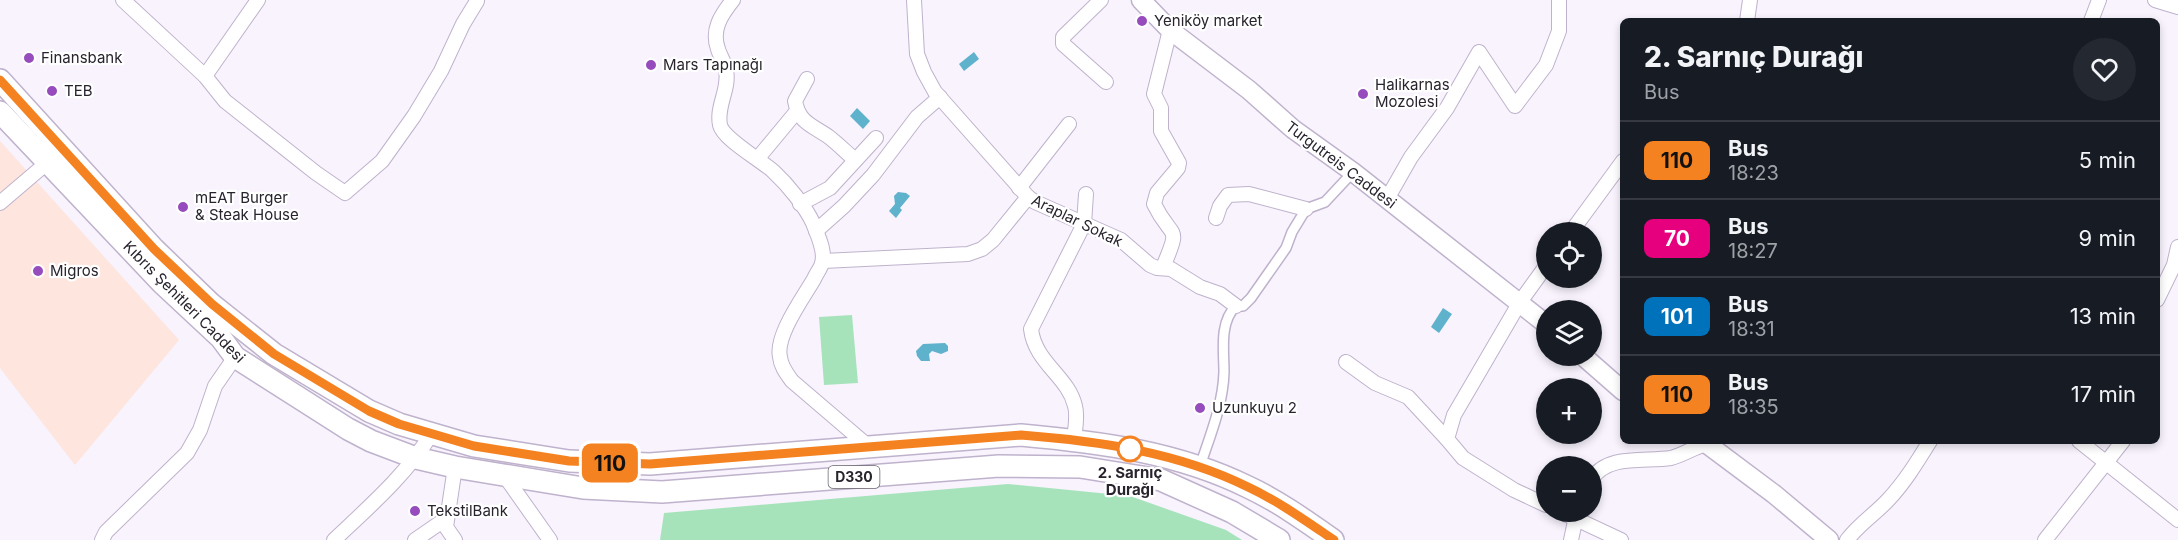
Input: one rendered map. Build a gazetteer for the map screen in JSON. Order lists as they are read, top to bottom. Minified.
{"streets":{"highway":["Kıbrıs Şehitleri Caddesi","D330"],"main road":["Turgutreis Caddesi"],"street":["Araplar Sokak"]},"places":["Yeniköy market","Finansbank","Mars Tapınağı","TEB","Halikarnas Mozolesi","mEAT Burger & Steak House","Migros","Uzunkuyu 2","2. Sarnıç Durağı","TekstilBank"],"lines":["bus line 110"],"page":{"on_map":"110","heading":["2. Sarnıç Durağı","Bus"],"list":[{"mark":"110","name":"Bus","note":"18:23","value":"5 min"},{"mark":"70","name":"Bus","note":"18:27","value":"9 min"},{"mark":"101","name":"Bus","note":"18:31","value":"13 min"},{"mark":"110","name":"Bus","note":"18:35","value":"17 min"}],"map_buttons":["+","−"]}}
